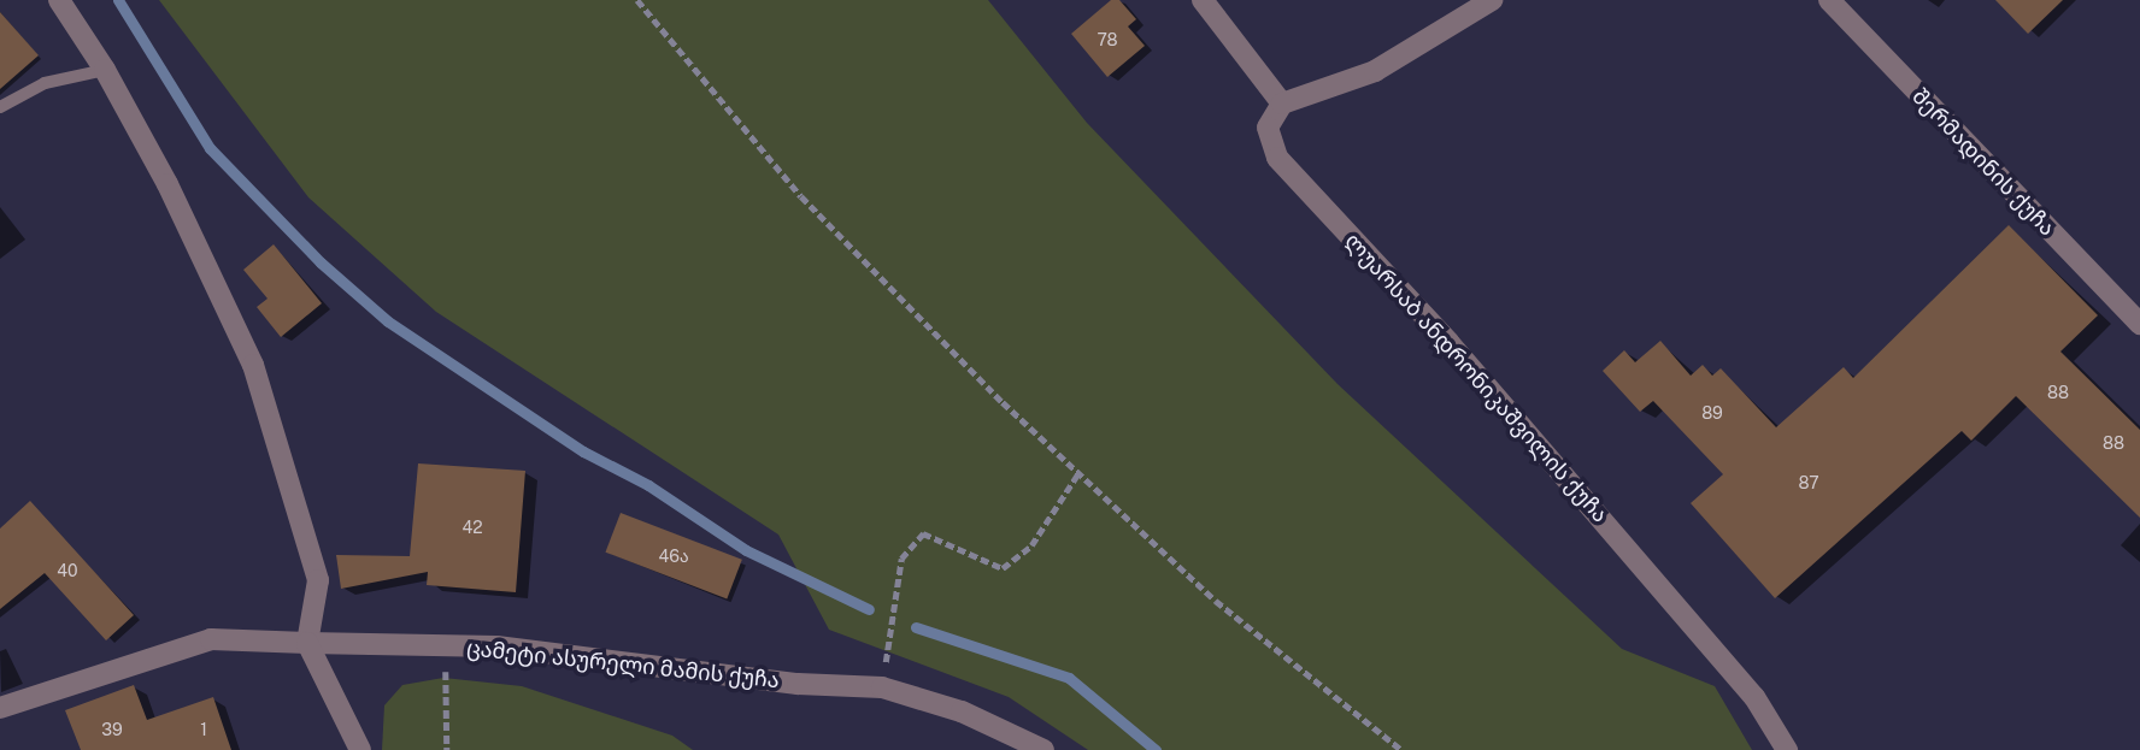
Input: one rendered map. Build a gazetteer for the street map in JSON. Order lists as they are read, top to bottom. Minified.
{"streets":{"street":["შერმადინის ქუჩა","ლუარსაბ ანდრონიკაშვილის ქუჩა","ცამეტი ასურელი მამის ქუჩა"]},"house_numbers":["78","88","89","88","87","42","46ა","40","39","1"]}
